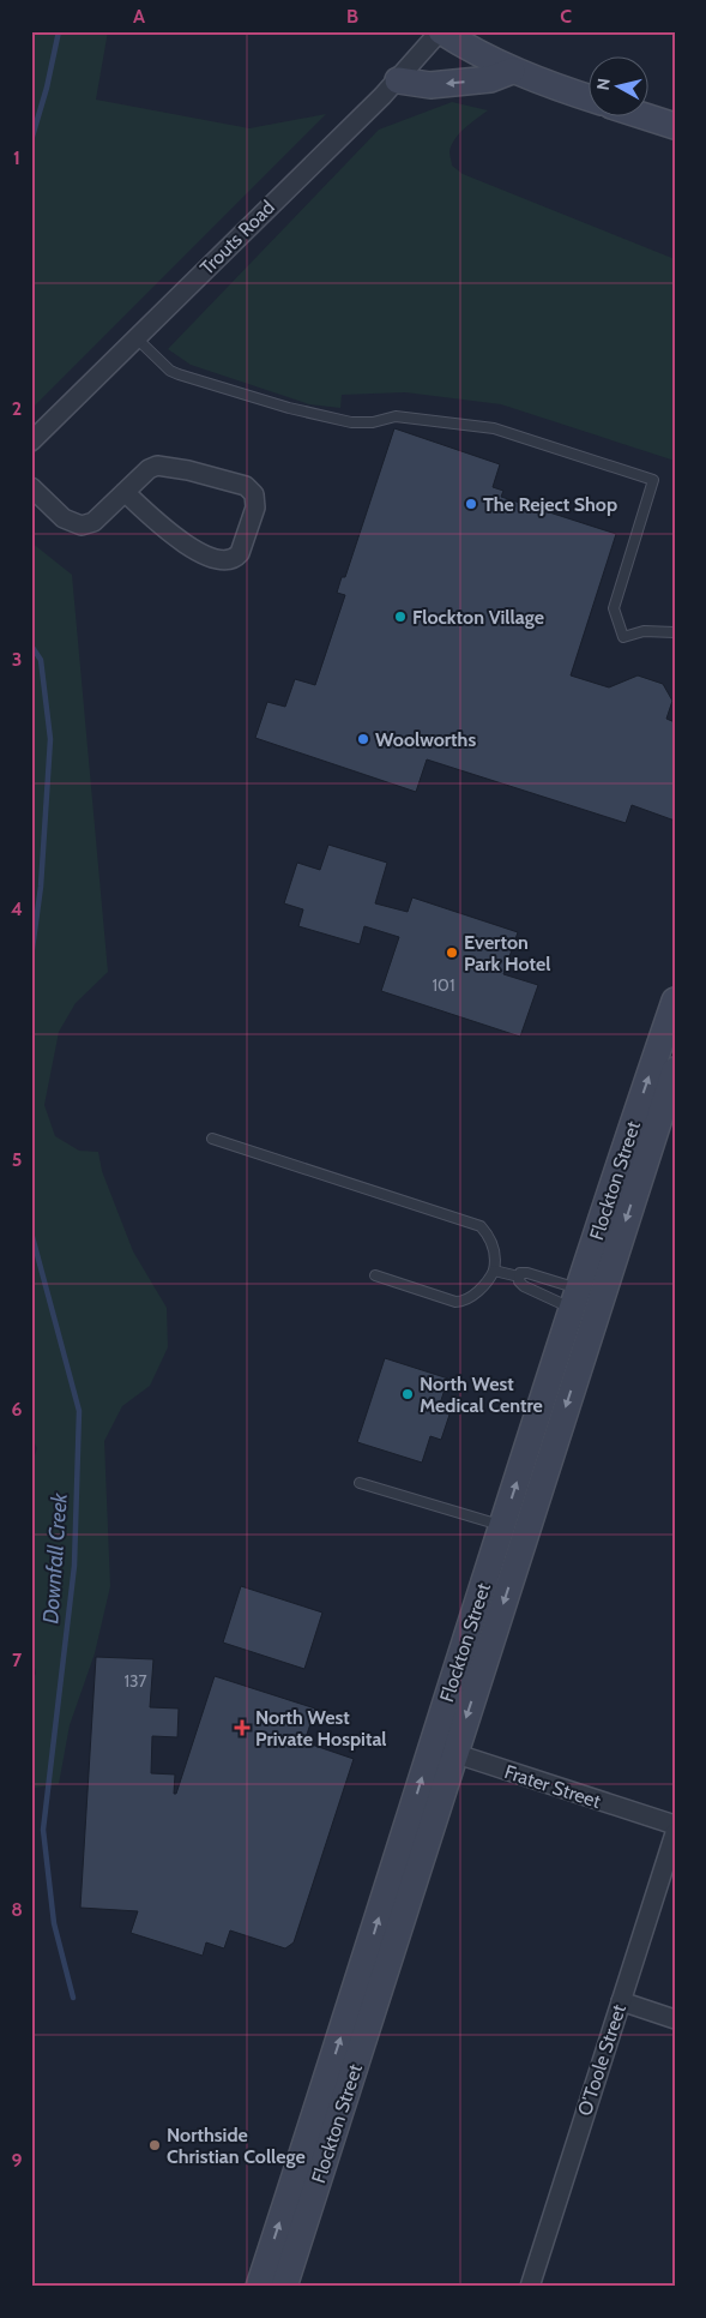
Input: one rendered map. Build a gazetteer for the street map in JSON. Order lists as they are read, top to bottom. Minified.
{"streets":{"street":["Trouts Road","Flockton Street","Frater Street","O'Toole Street"]},"crossings":[["Flockton Street","Frater Street"]],"water":["Downfall Creek"],"places":{"other":["The Reject Shop","Flockton Village","Woolworths","Everton Park Hotel","North West Medical Centre","Northside Christian College"],"health":["North West Private Hospital"]},"house_numbers":["101","137"],"north":"left","grid":{"columns":["A","B","C"],"rows":["1","2","3","4","5","6","7","8","9"]}}
